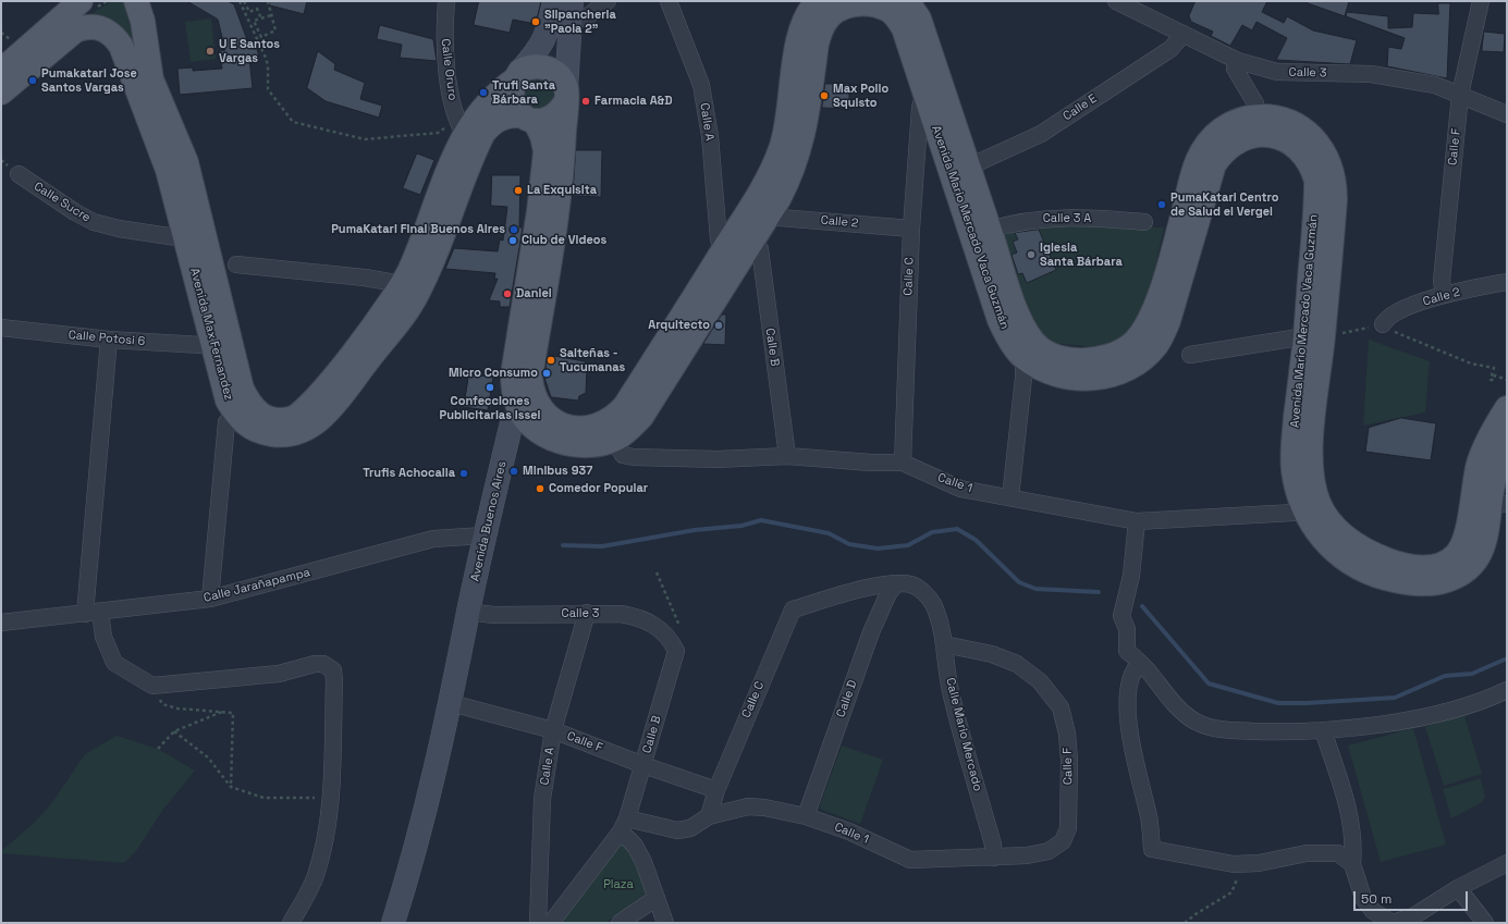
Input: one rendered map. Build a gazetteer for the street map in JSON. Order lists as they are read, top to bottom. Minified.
{"streets":{"main road":["Avenida Mario Mercado Vaca Guzmán","Avenida Max Fernandez"],"street":["Calle Oruro","Calle 3","Calle E","Calle A","Calle F","Calle Sucre","Calle 3 A","Calle 2","Calle C","Calle Potosi 6","Calle B","Calle 1","Avenida Buenos Aires","Calle Jarañapampa","Calle D","Calle Mario Mercado"]},"crossings":[["Calle Oruro","Avenida Max Fernandez"],["Calle 3","Calle E"],["Calle 3","Calle A"],["Calle 3","Calle F"],["Calle 3","Calle B"],["Calle 3","Avenida Buenos Aires"],["Calle E","Avenida Mario Mercado Vaca Guzmán"],["Calle A","Calle F"],["Calle A","Avenida Mario Mercado Vaca Guzmán"],["Calle A","Calle B"],["Calle F","Calle 2"],["Calle F","Calle C"],["Calle F","Calle B"],["Calle F","Calle 1"],["Calle F","Avenida Buenos Aires"],["Calle F","Calle Mario Mercado"],["Calle Sucre","Avenida Max Fernandez"],["Calle 3 A","Avenida Mario Mercado Vaca Guzmán"],["Calle 2","Avenida Mario Mercado Vaca Guzmán"],["Calle 2","Calle C"],["Avenida Mario Mercado Vaca Guzmán","Calle C"],["Avenida Mario Mercado Vaca Guzmán","Calle B"],["Avenida Mario Mercado Vaca Guzmán","Calle 1"],["Avenida Mario Mercado Vaca Guzmán","Avenida Buenos Aires"],["Calle C","Calle 1"],["Calle C","Calle D"],["Calle C","Calle Mario Mercado"],["Avenida Max Fernandez","Calle Potosi 6"],["Calle B","Calle 1"],["Calle 1","Calle D"],["Calle 1","Calle Mario Mercado"],["Avenida Buenos Aires","Calle Jarañapampa"],["Calle D","Calle Mario Mercado"]],"parks":["Plaza"],"places":["Silpancheria \"Paola 2\"","U E Santos Vargas","Pumakatari Jose Santos Vargas","Trufi Santa Bárbara","Max Pollo Squisto","Farmacia A&D","La Exquisita","PumaKatari Centro de Salud el Vergel","PumaKatari Final Buenos Aires","Club de Videos","Iglesia Santa Bárbara","Daniel","Arquitecto","Salteñas - Tucumanas","Micro Consumo","Confecciones Publicitarias Issei","Minibus 937","Trufis Achocalla","Comedor Popular"],"scale_bar":"50 m"}
